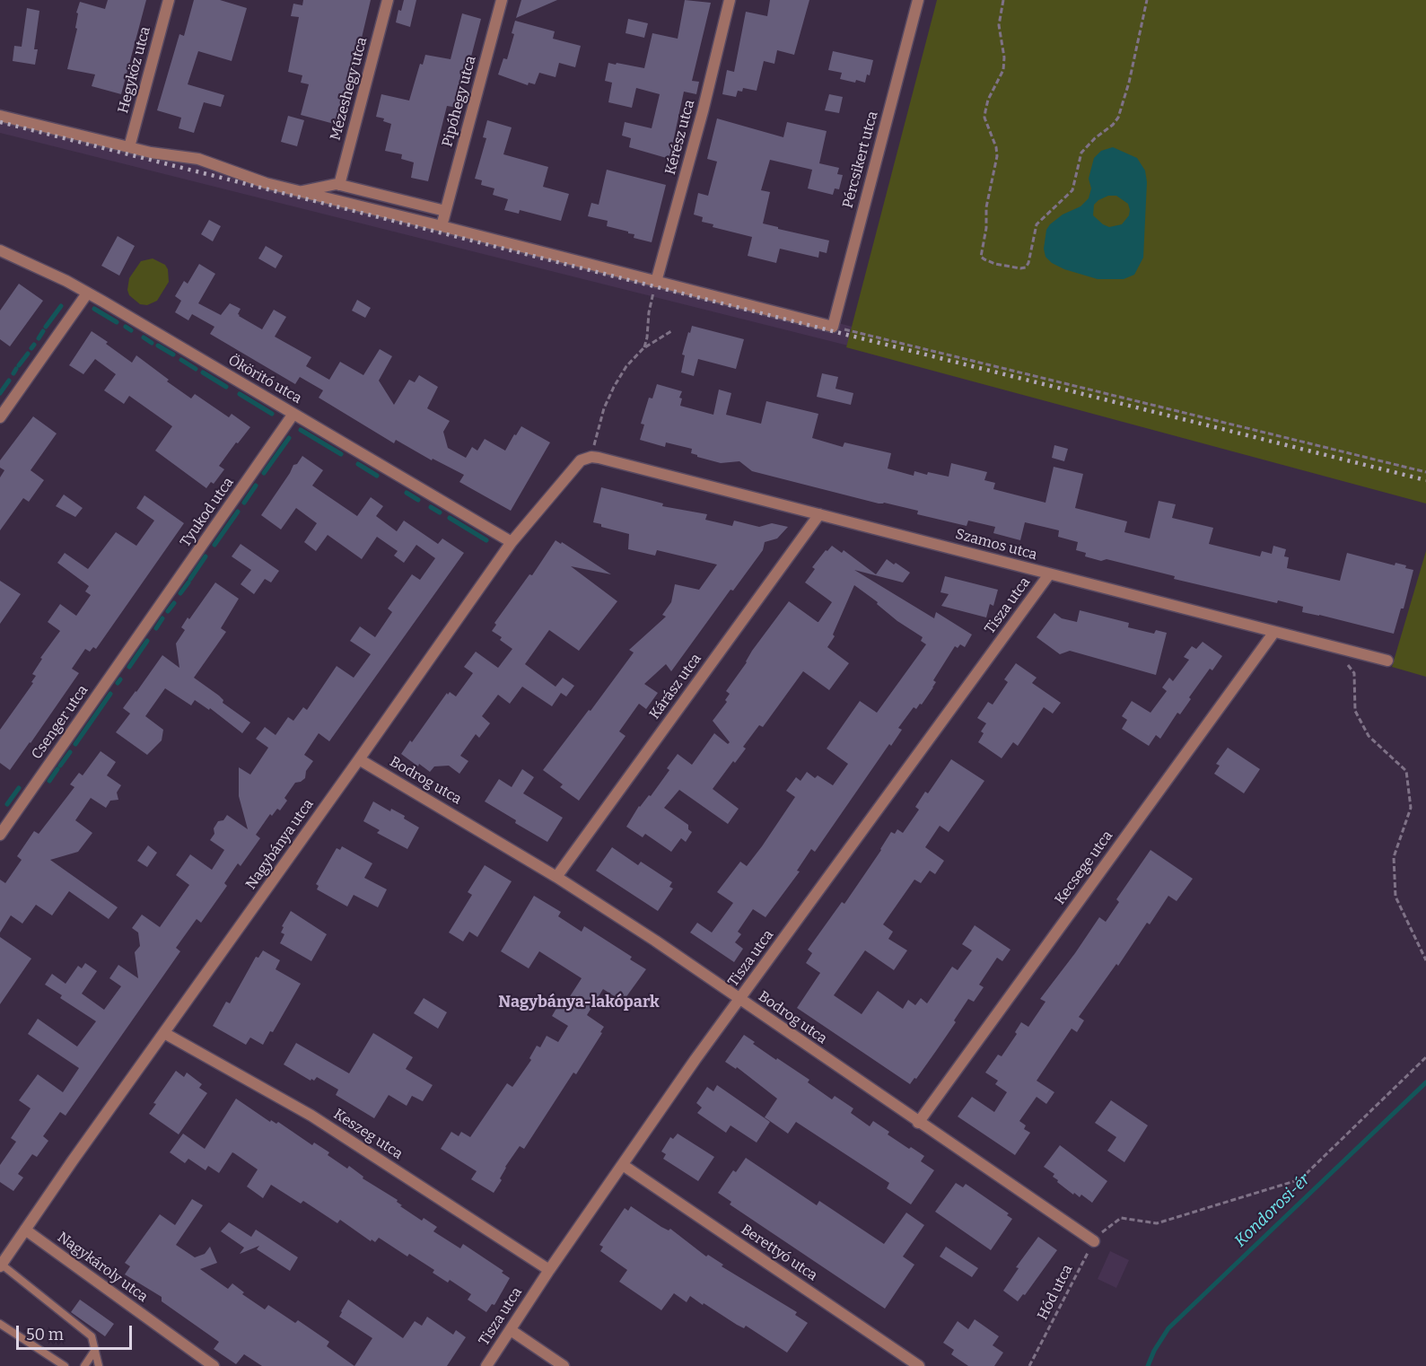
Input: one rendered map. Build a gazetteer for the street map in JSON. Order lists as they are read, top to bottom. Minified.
{"streets":{"street":["Hegyköz utca","Mézeshegy utca","Pipóhegy utca","Kérész utca","Pércsikert utca","Ököritó utca","Tyukod utca","Szamos utca","Tisza utca","Kárász utca","Csenger utca","Bodrog utca","Nagybánya utca","Kecsege utca","Keszeg utca","Berettyó utca","Nagykároly utca"],"path":["Hód utca"]},"crossings":[["Ököritó utca","Tyukod utca"],["Ököritó utca","Nagybánya utca"],["Tyukod utca","Csenger utca"],["Szamos utca","Tisza utca"],["Szamos utca","Kárász utca"],["Szamos utca","Nagybánya utca"],["Szamos utca","Kecsege utca"],["Tisza utca","Bodrog utca"],["Tisza utca","Keszeg utca"],["Tisza utca","Berettyó utca"],["Kárász utca","Bodrog utca"],["Bodrog utca","Nagybánya utca"],["Bodrog utca","Kecsege utca"],["Bodrog utca","Hód utca"],["Nagybánya utca","Keszeg utca"],["Nagybánya utca","Nagykároly utca"]],"districts":["Nagybánya-lakópark"],"water":["Kondorosi-ér"],"scale_bar":"50 m"}
